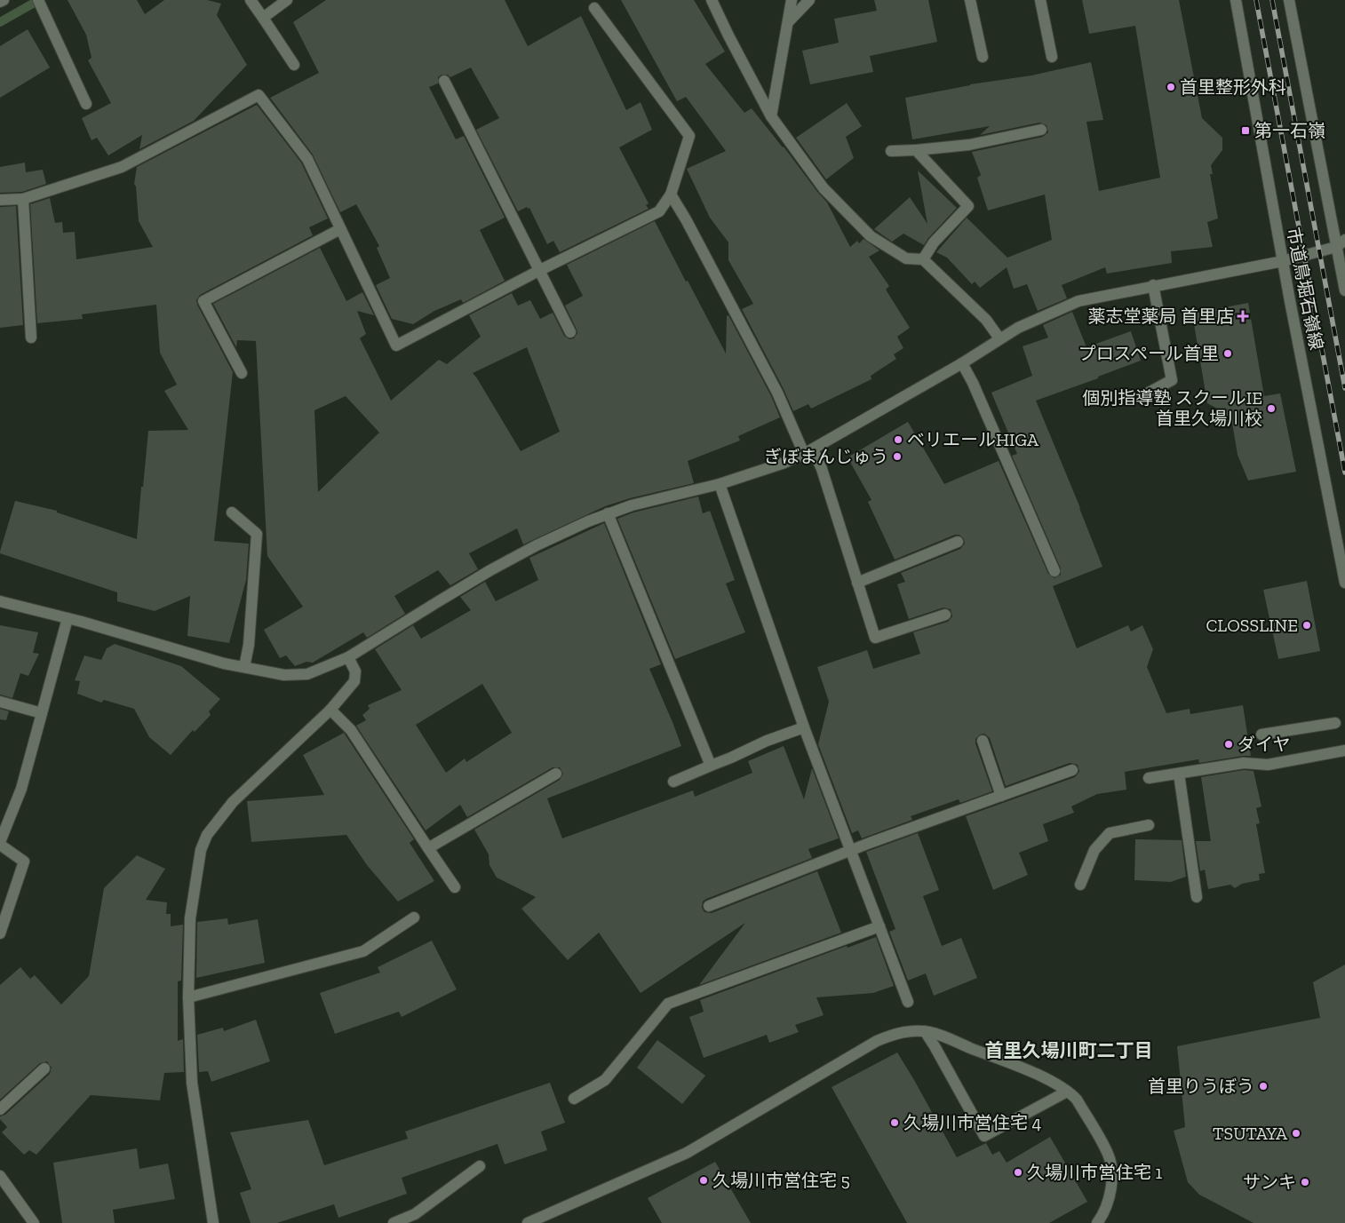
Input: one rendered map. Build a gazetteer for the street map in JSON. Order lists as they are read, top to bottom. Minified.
{"streets":{"street":["市道鳥堀石嶺線"]},"districts":["首里久場川町二丁目"],"places":{"other":["首里整形外科","プロスペール首里","個別指導塾 スクールIE 首里久場川校","ベリエールHIGA","ぎぼまんじゅう","CLOSSLINE","ダイヤ","首里りうぼう","久場川市営住宅 4","TSUTAYA","久場川市営住宅 1","久場川市営住宅 5","サンキ"],"transit":["第一石嶺"],"health":["薬志堂薬局 首里店"]}}
